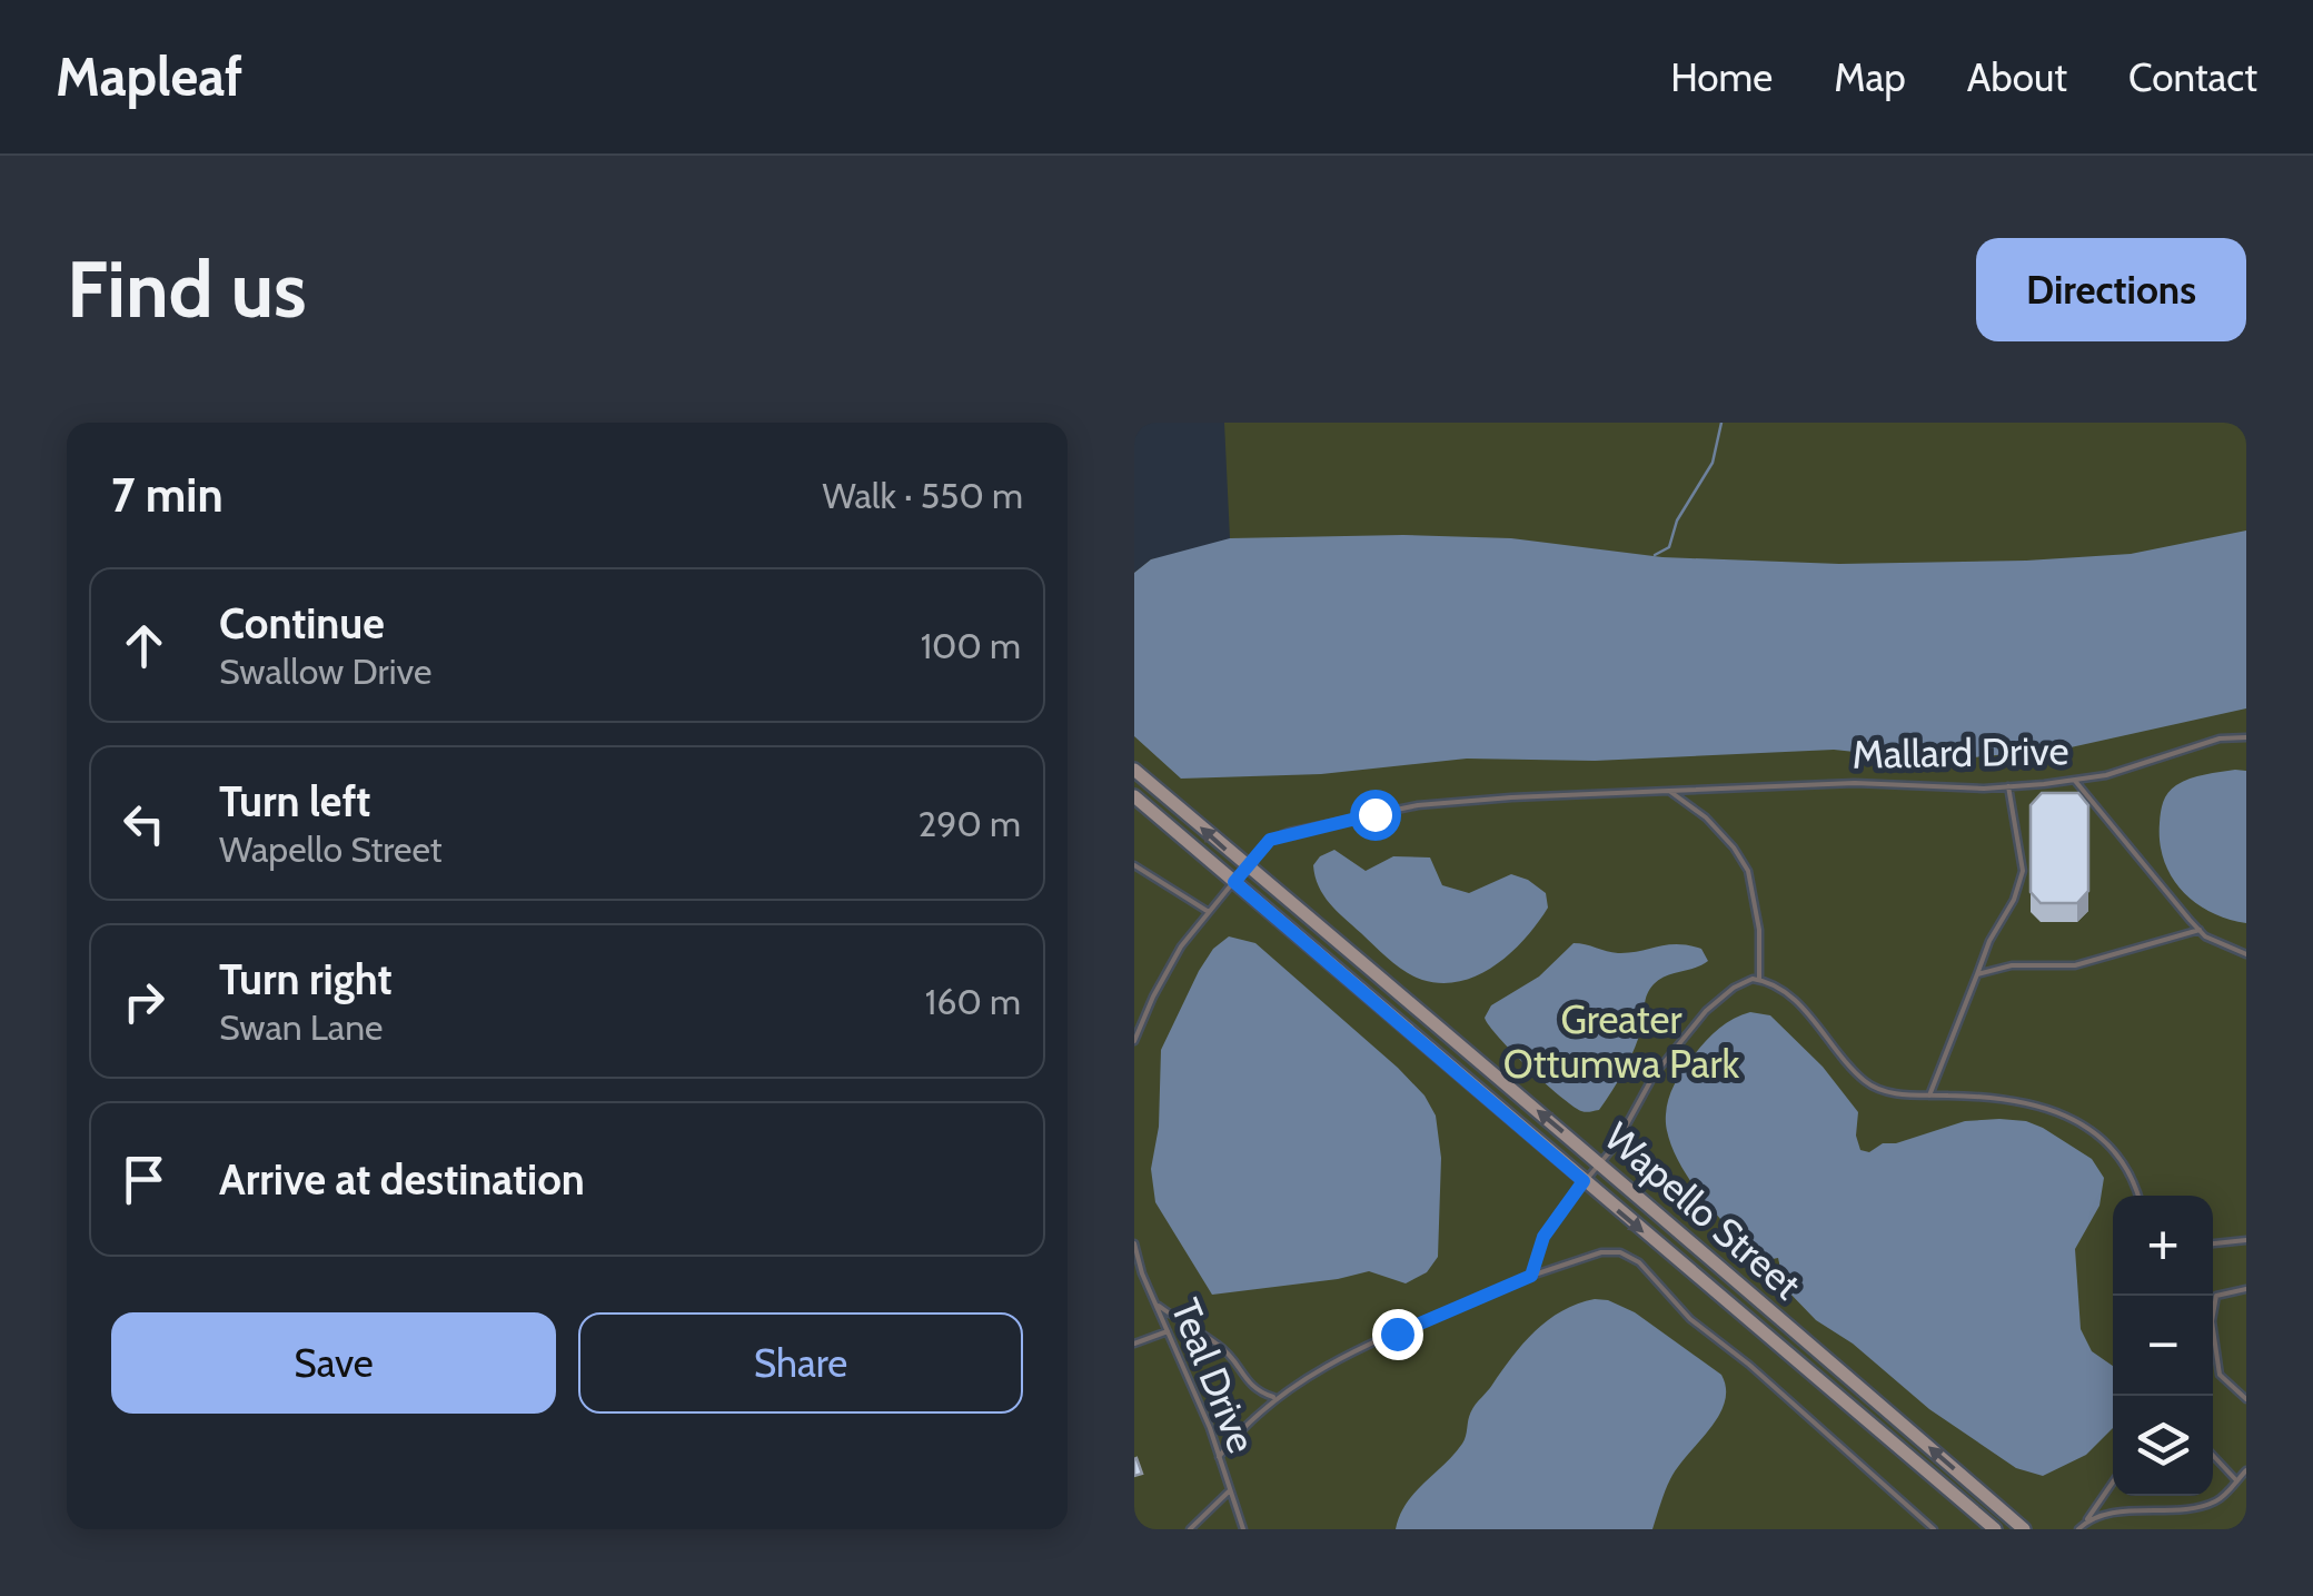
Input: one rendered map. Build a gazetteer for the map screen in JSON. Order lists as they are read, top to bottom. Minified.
{"streets":{"main road":["Wapello Street"],"lane":["Mallard Drive","Teal Drive"]},"crossings":[["Mallard Drive","Wapello Street"]],"parks":["Greater Ottumwa Park"],"page":{"header":"Mapleaf","nav":["Home","Map","About","Contact"],"buttons":["Directions",["Save","Share"]],"title":"Find us","heading":["7 min","Walk · 550 m"],"list":[["Continue","Swallow Drive","100 m"],["Turn left","Wapello Street","290 m"],["Turn right","Swan Lane","160 m"],"Arrive at destination"],"map_buttons":["+","−"]}}
